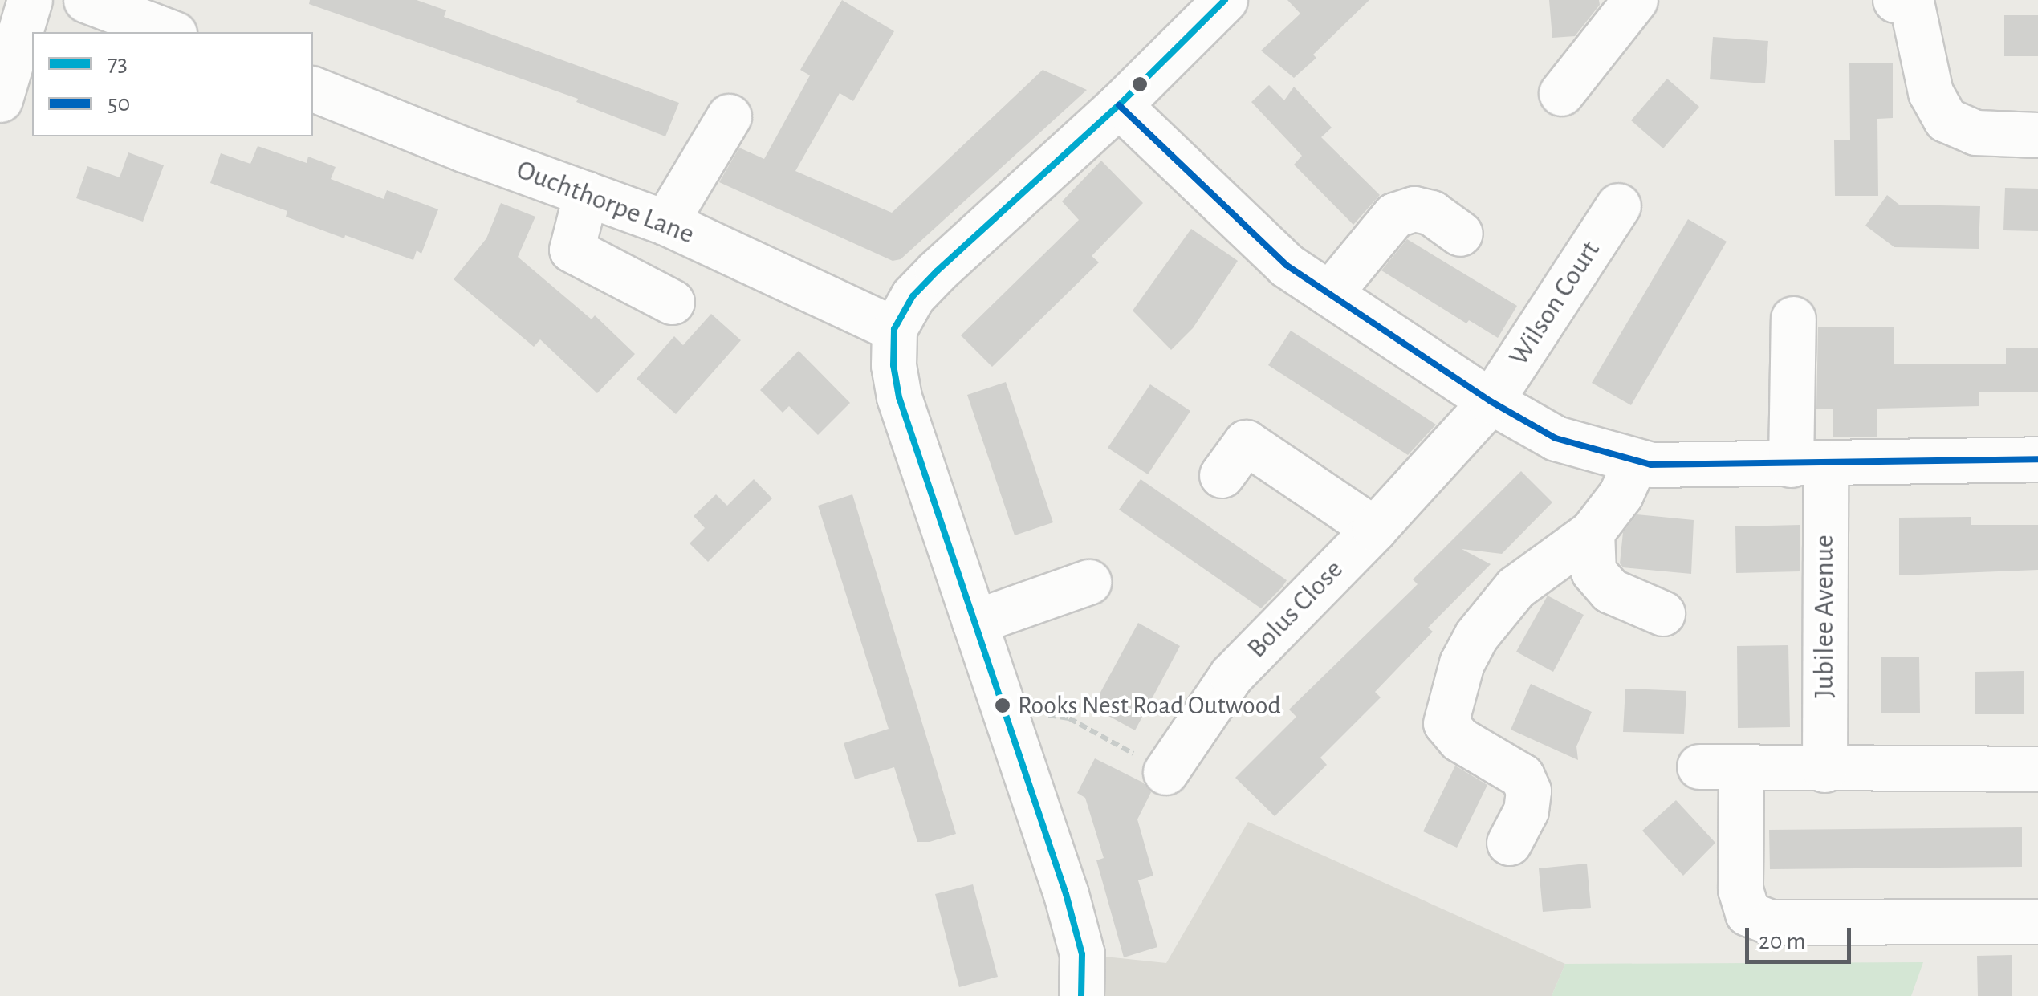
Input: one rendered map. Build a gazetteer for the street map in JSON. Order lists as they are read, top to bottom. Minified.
{"streets":{"street":["Ouchthorpe Lane","Wilson Court","Bolus Close","Jubilee Avenue"]},"crossings":[["Wilson Court","Bolus Close"]],"places":["Rooks Nest Road Outwood"],"lines":["transit line 73","transit line 50"],"legend":["73","50"],"scale_bar":"20 m"}
